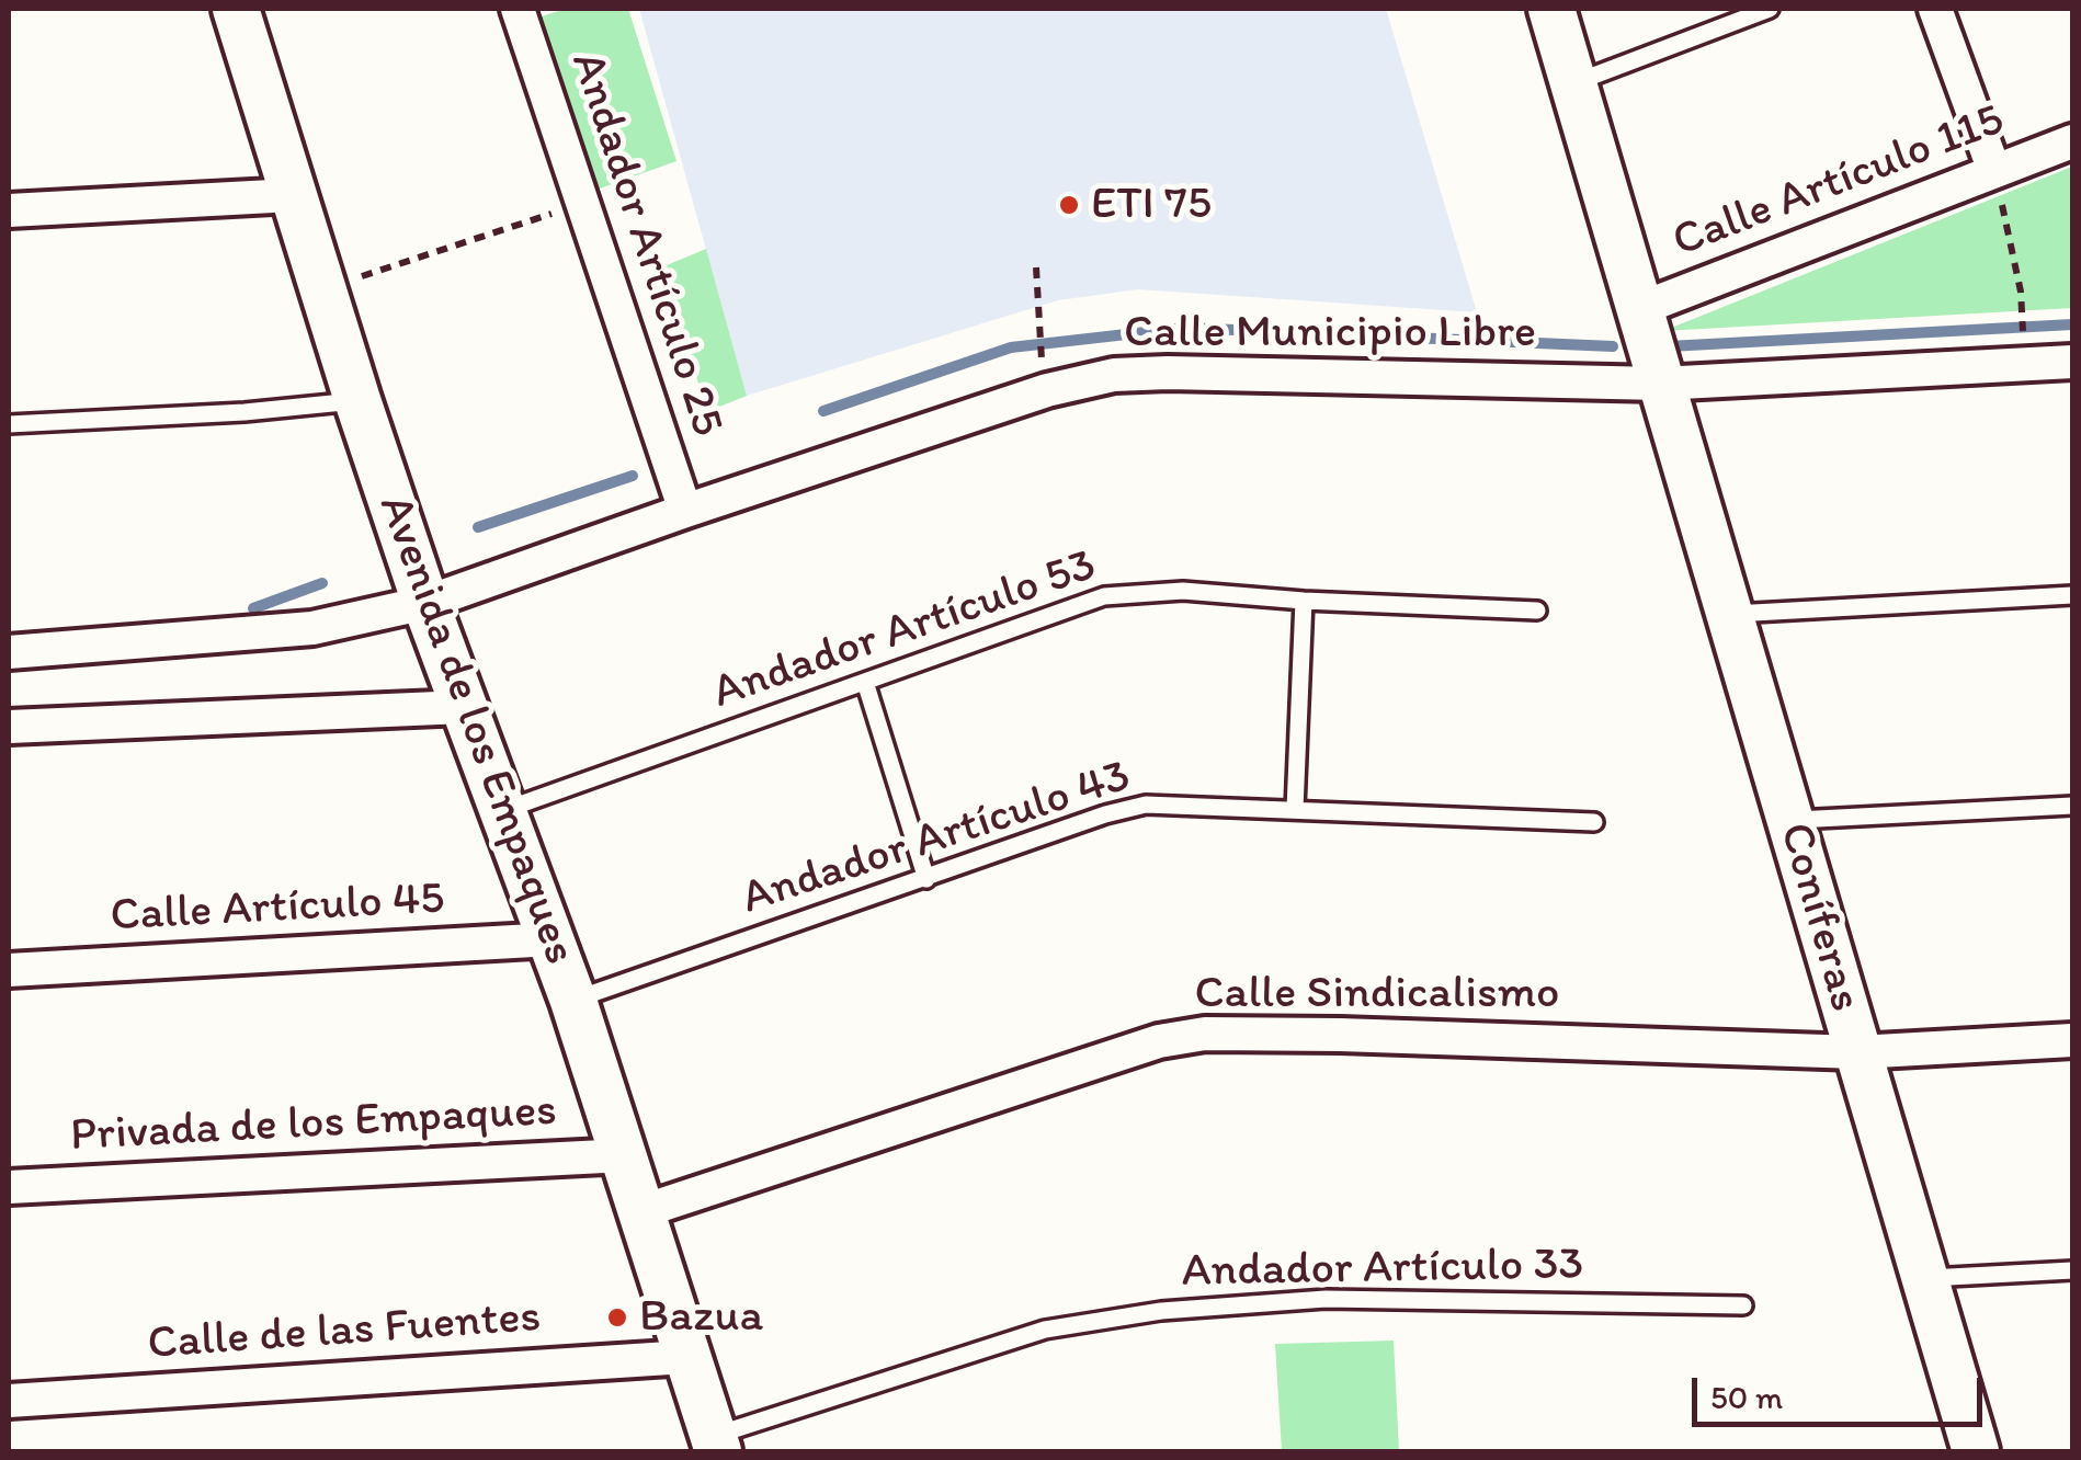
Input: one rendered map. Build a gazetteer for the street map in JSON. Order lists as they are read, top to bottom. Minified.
{"streets":{"main road":["Avenida de los Empaques","Coníferas"],"street":["Calle Artículo 115","Andador Artículo 25","Calle Municipio Libre","Calle Artículo 45","Calle Sindicalismo","Privada de los Empaques","Calle de las Fuentes"],"lane":["Andador Artículo 53","Andador Artículo 43","Andador Artículo 33"]},"crossings":[["Calle Artículo 115","Coníferas"],["Andador Artículo 25","Calle Municipio Libre"],["Calle Municipio Libre","Avenida de los Empaques"],["Calle Municipio Libre","Coníferas"],["Andador Artículo 53","Avenida de los Empaques"],["Avenida de los Empaques","Andador Artículo 43"],["Avenida de los Empaques","Calle Artículo 45"],["Avenida de los Empaques","Calle Sindicalismo"],["Avenida de los Empaques","Privada de los Empaques"],["Avenida de los Empaques","Andador Artículo 33"],["Avenida de los Empaques","Calle de las Fuentes"],["Coníferas","Calle Sindicalismo"]],"places":["ETI 75","Bazua"],"scale_bar":"50 m"}
